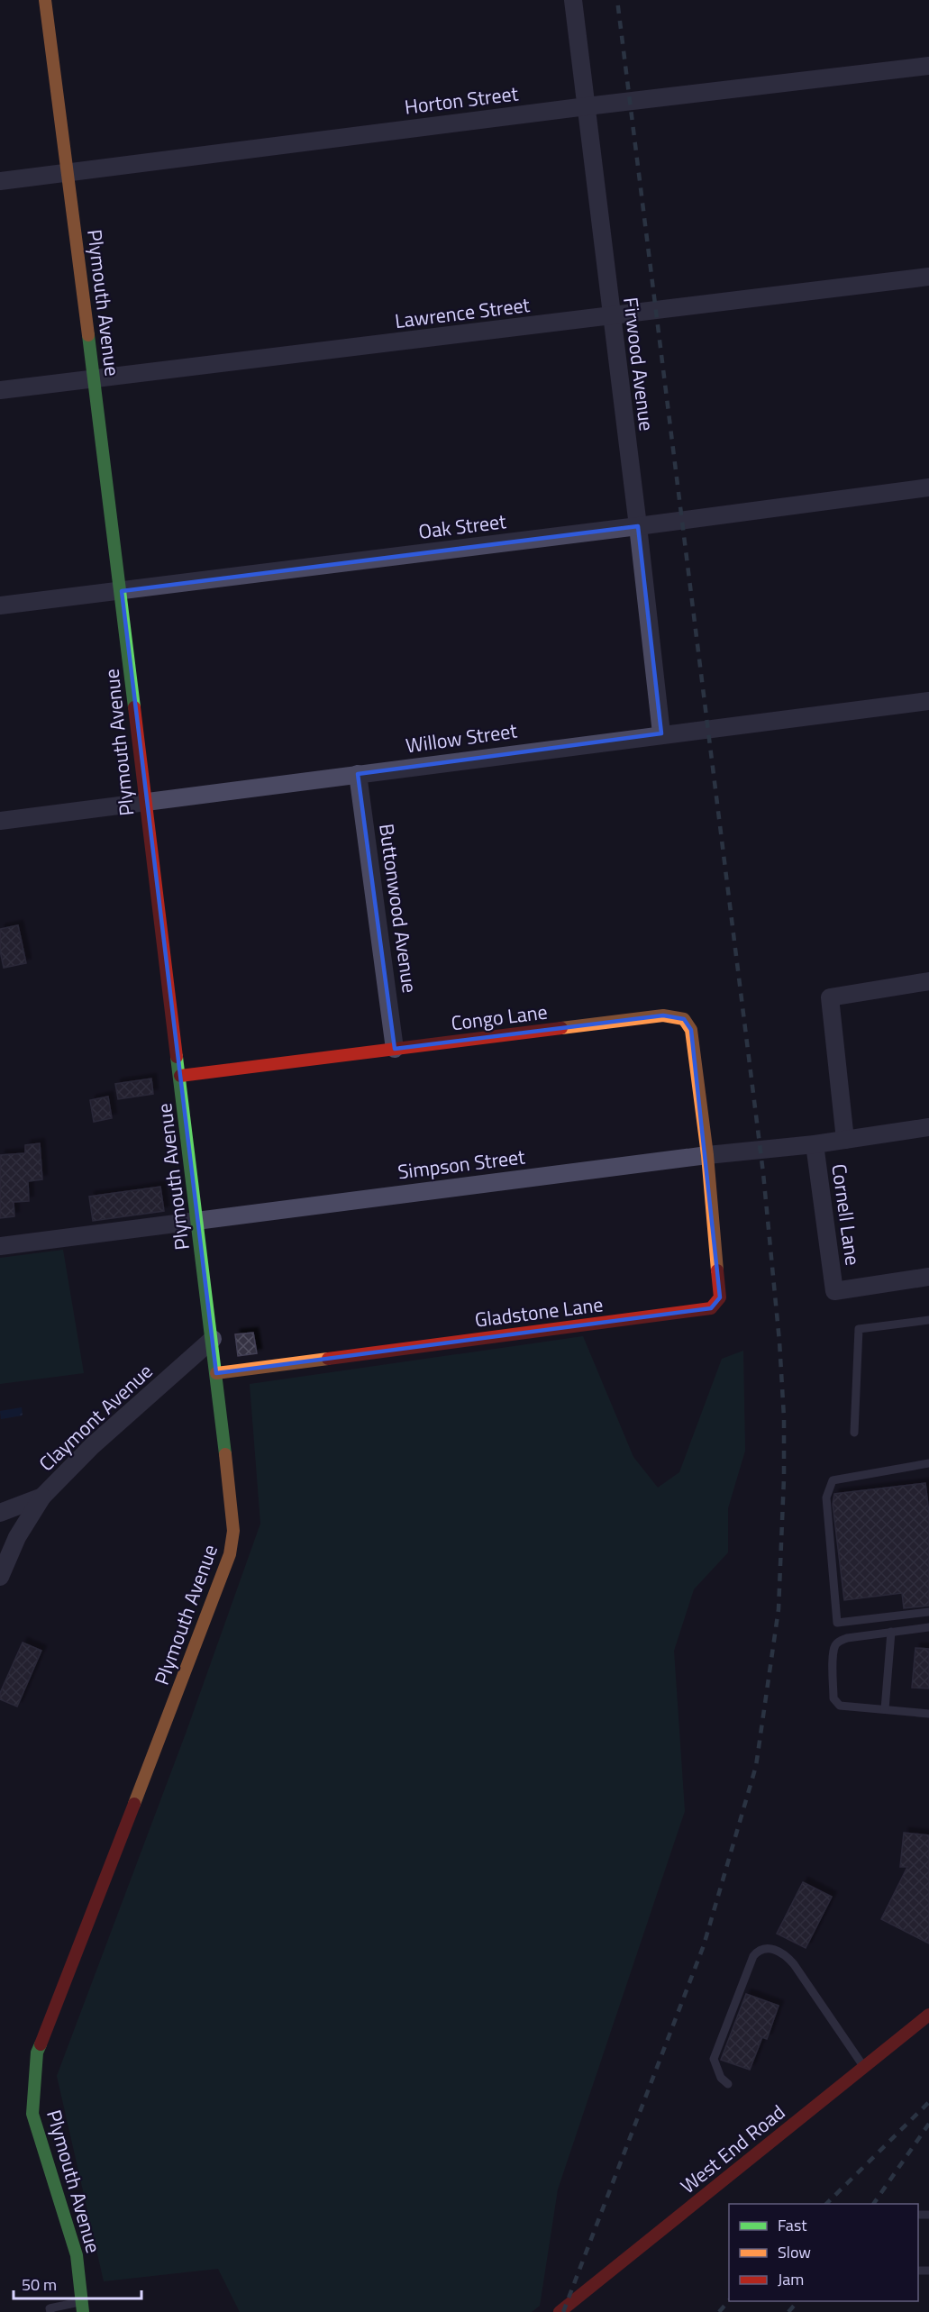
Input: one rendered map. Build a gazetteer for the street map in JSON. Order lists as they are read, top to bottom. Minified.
{"streets":{"street":["Horton Street","Plymouth Avenue","Lawrence Street","Firwood Avenue","Oak Street","Willow Street","Buttonwood Avenue","Congo Lane","Simpson Street","Cornell Lane","Gladstone Lane","Claymont Avenue","West End Road"]},"crossings":[["Horton Street","Plymouth Avenue"],["Horton Street","Firwood Avenue"],["Plymouth Avenue","Lawrence Street"],["Plymouth Avenue","Oak Street"],["Plymouth Avenue","Willow Street"],["Plymouth Avenue","Congo Lane"],["Plymouth Avenue","Simpson Street"],["Plymouth Avenue","Gladstone Lane"],["Plymouth Avenue","Claymont Avenue"],["Lawrence Street","Firwood Avenue"],["Firwood Avenue","Oak Street"],["Firwood Avenue","Willow Street"],["Willow Street","Buttonwood Avenue"],["Buttonwood Avenue","Congo Lane"],["Congo Lane","Simpson Street"],["Congo Lane","Gladstone Lane"],["Simpson Street","Cornell Lane"],["Simpson Street","Gladstone Lane"]],"legend":["Fast","Slow","Jam"],"scale_bar":"50 m"}
